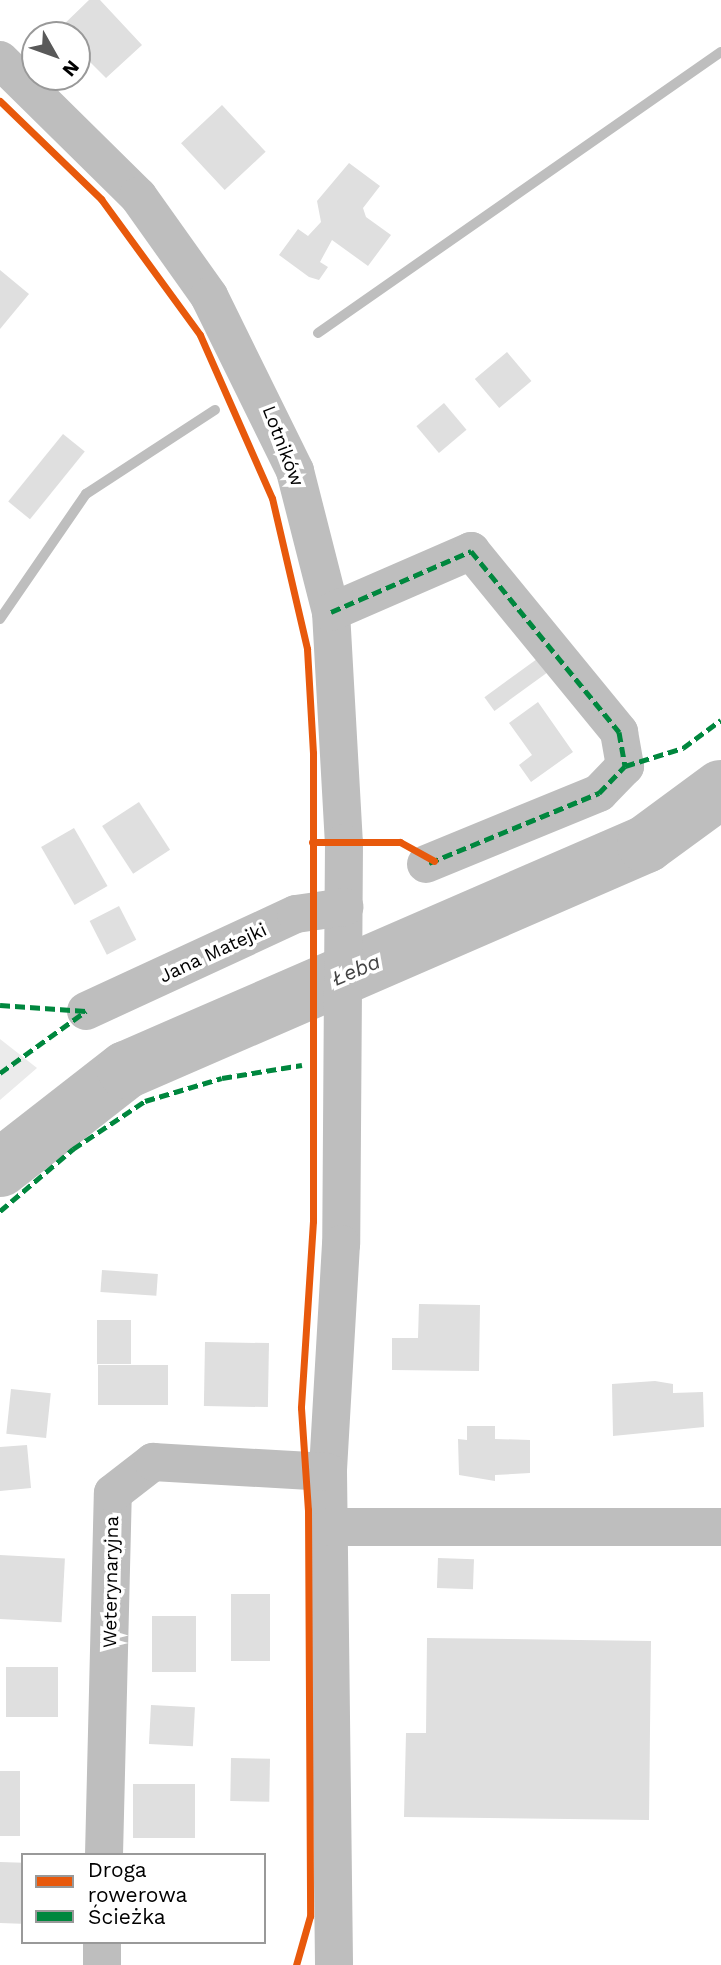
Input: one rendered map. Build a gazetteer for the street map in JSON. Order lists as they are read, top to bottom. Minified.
{"streets":{"street":["Lotników","Jana Matejki","Weterynaryjna"]},"crossings":[["Lotników","Jana Matejki"],["Lotników","Weterynaryjna"]],"water":["Łeba"],"legend":["Droga rowerowa","Ścieżka"],"north":"bottom right"}
